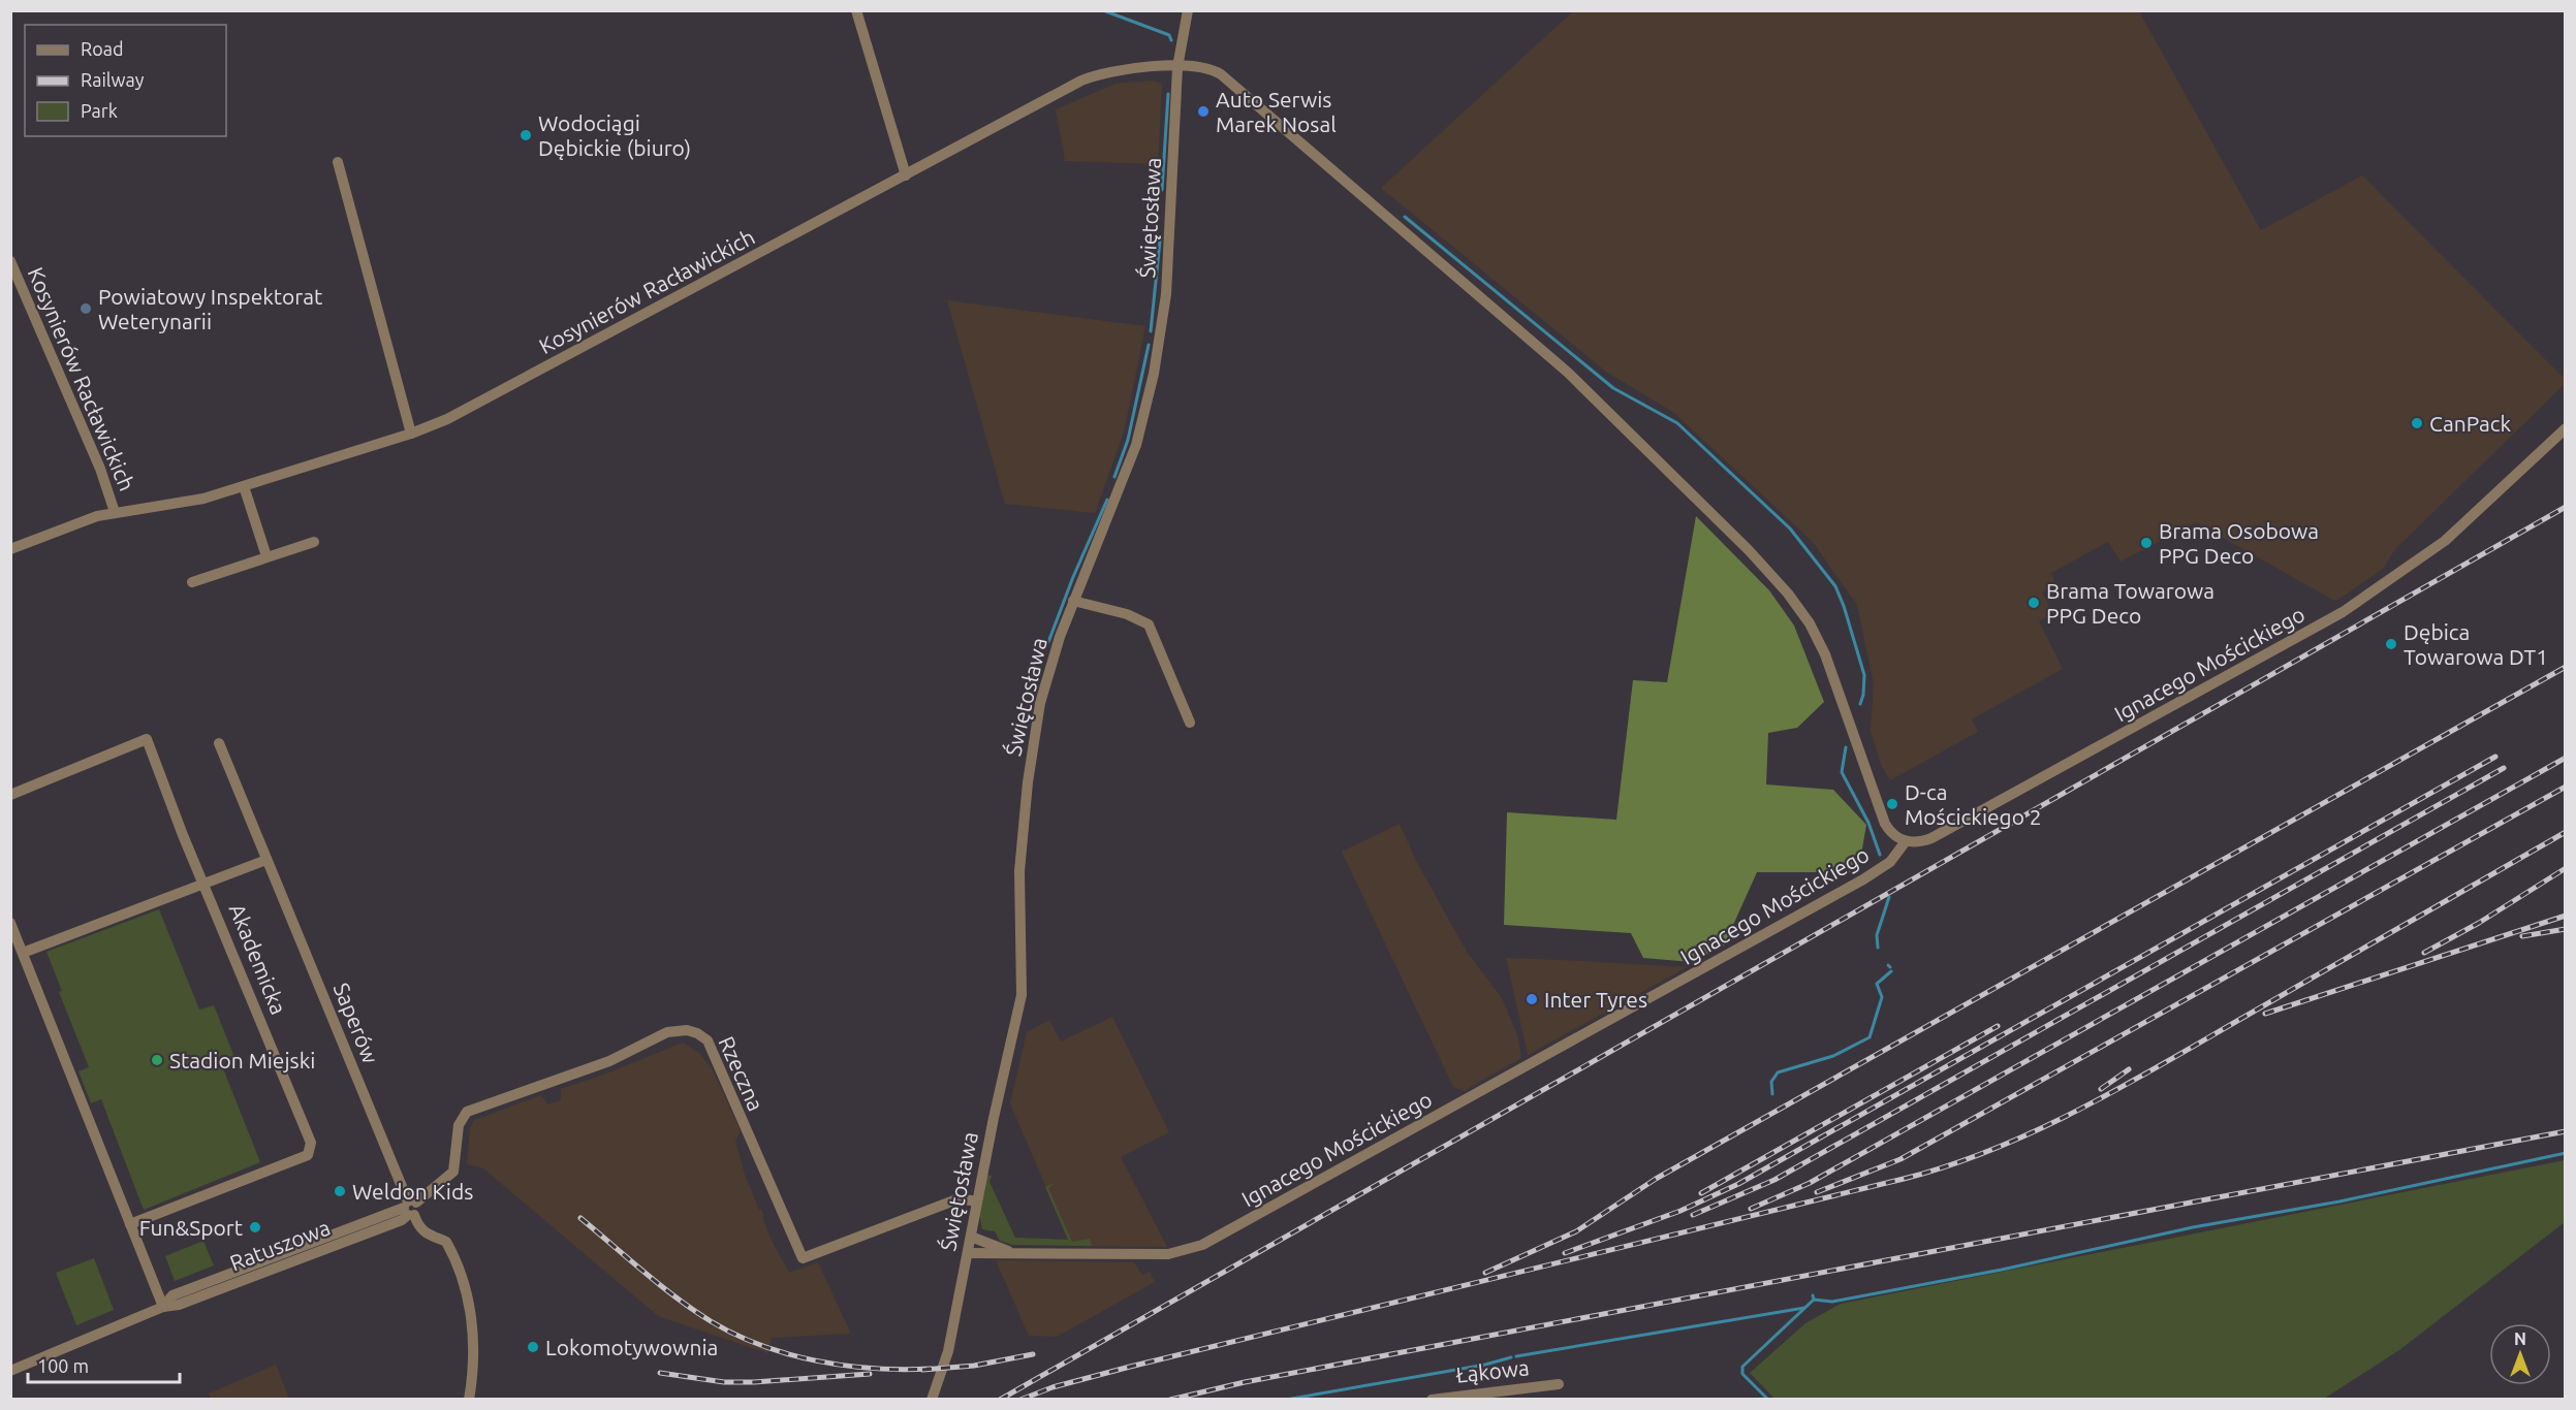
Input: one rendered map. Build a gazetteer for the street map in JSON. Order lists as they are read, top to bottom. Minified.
{"streets":{"street":["Świętosława","Kosynierów Racławickich","Ignacego Mościckiego","Akademicka","Saperów","Rzeczna","Ratuszowa","Łąkowa"]},"crossings":[["Świętosława","Kosynierów Racławickich"],["Świętosława","Ignacego Mościckiego"],["Świętosława","Rzeczna"],["Kosynierów Racławickich","Ignacego Mościckiego"],["Saperów","Rzeczna"],["Saperów","Ratuszowa"],["Rzeczna","Ratuszowa"]],"places":["Auto Serwis Marek Nosal","Wodociągi Dębickie (biuro)","Powiatowy Inspektorat Weterynarii","CanPack","Brama Osobowa PPG Deco","Brama Towarowa PPG Deco","Dębica Towarowa DT1","D-ca Mościckiego 2","Inter Tyres","Stadion Miejski","Weldon Kids","Fun&Sport","Lokomotywownia"],"legend":["Road","Railway","Park"],"scale_bar":"100 m","north":"top"}
